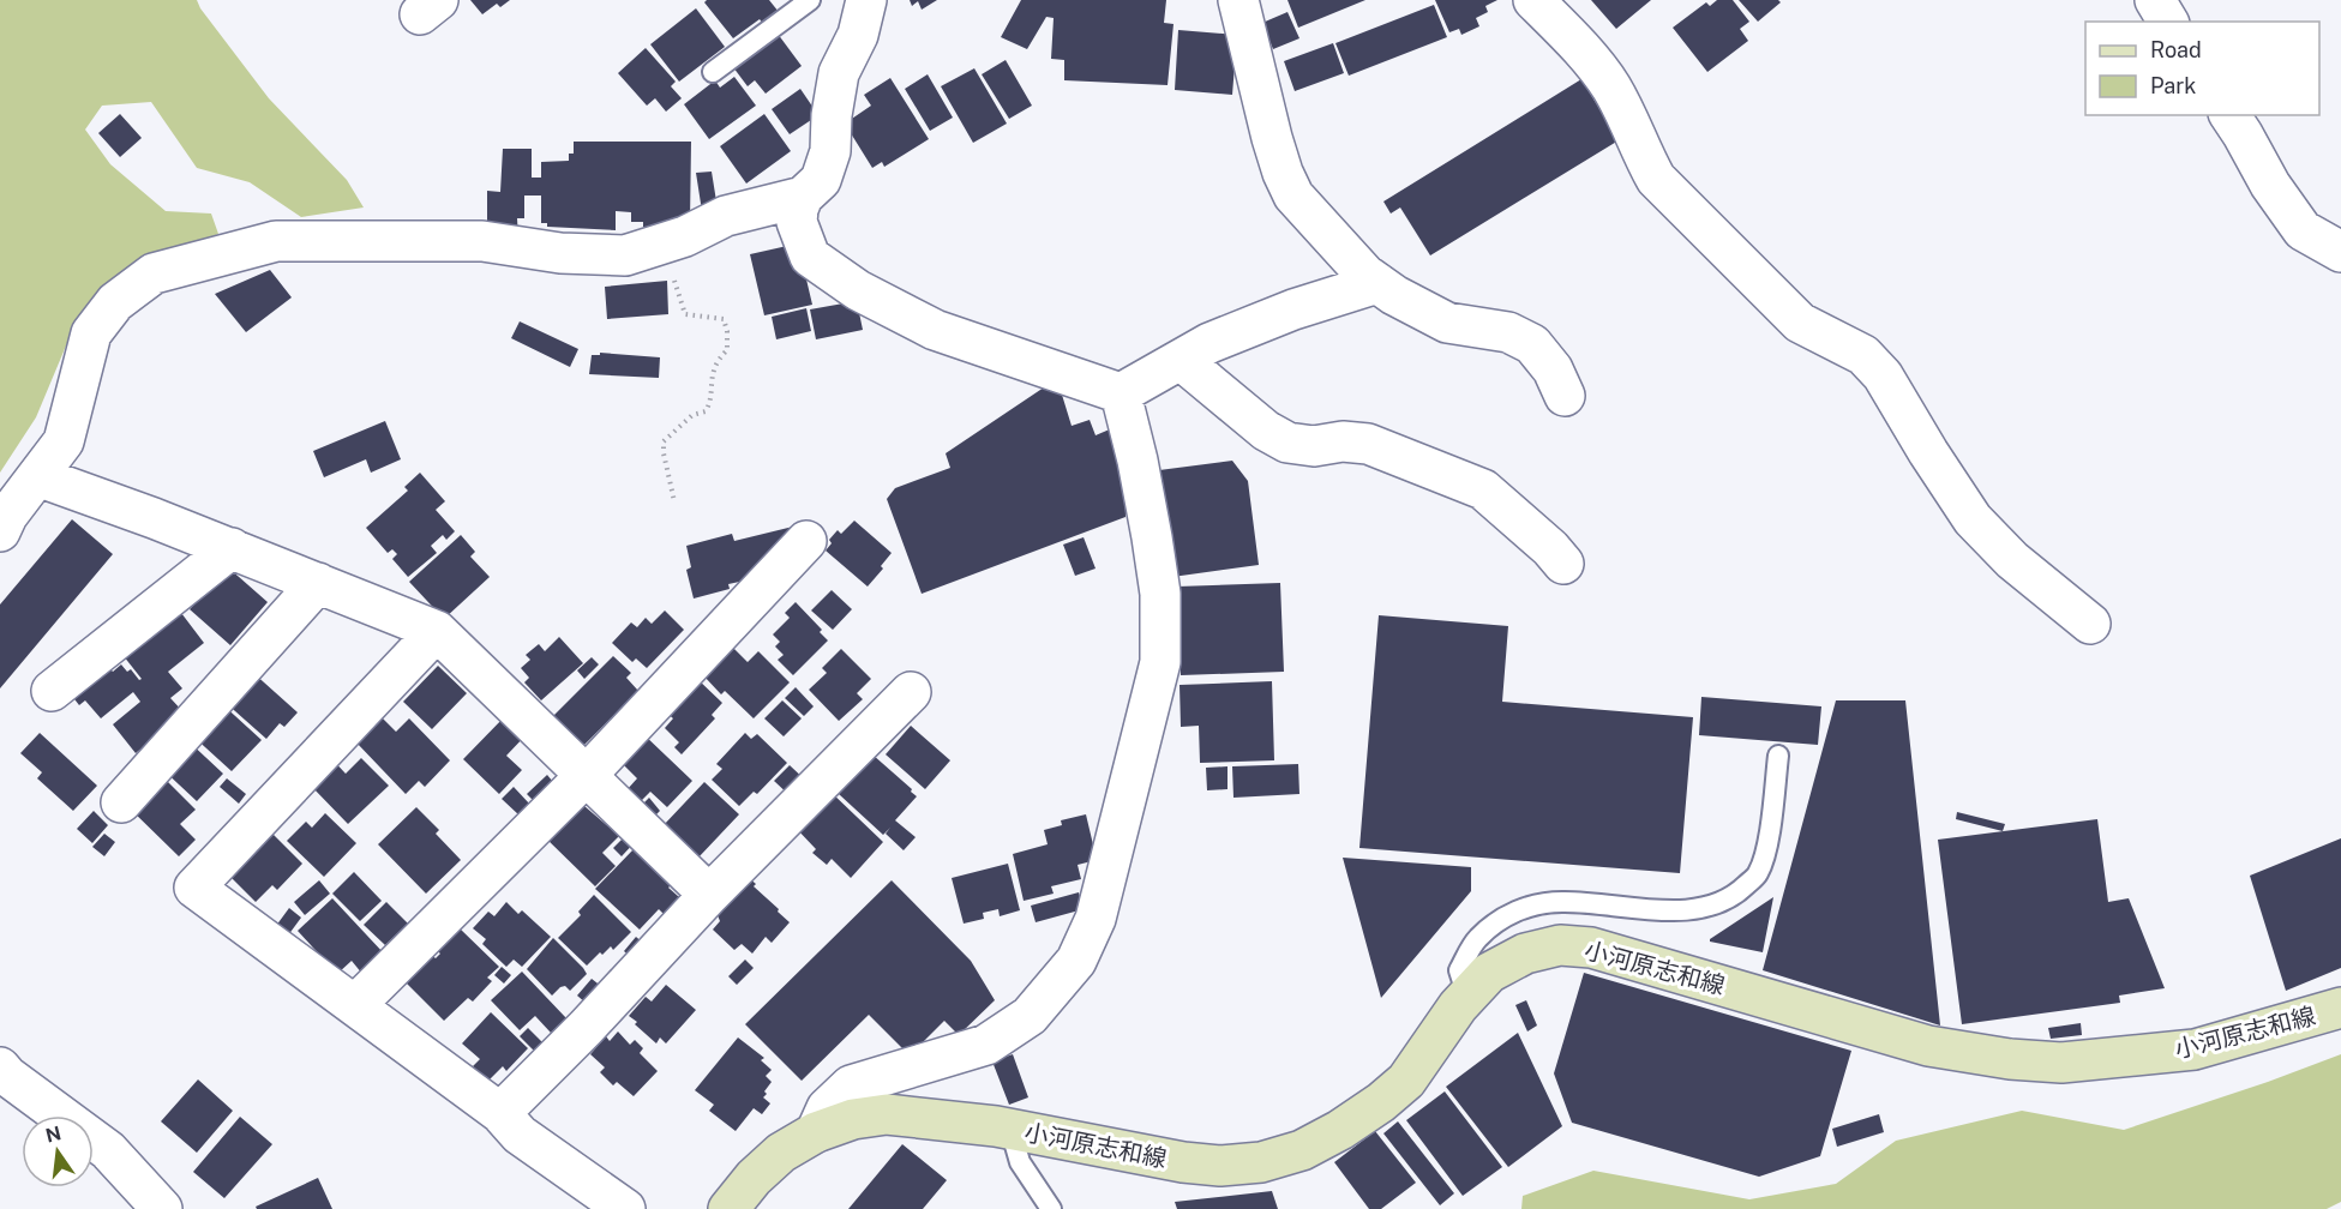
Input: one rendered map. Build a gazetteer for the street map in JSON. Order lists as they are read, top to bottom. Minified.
{"streets":{"main road":["小河原志和線"]},"legend":["Road","Park"],"north":"top"}
